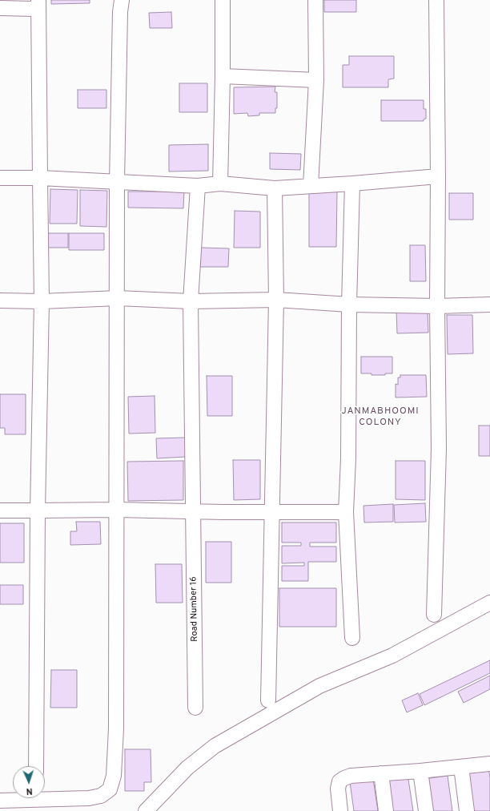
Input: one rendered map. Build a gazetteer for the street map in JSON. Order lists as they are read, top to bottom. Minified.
{"streets":{"street":["Road Number 16"]},"districts":["JANMABHOOMI COLONY"],"north":"bottom"}
